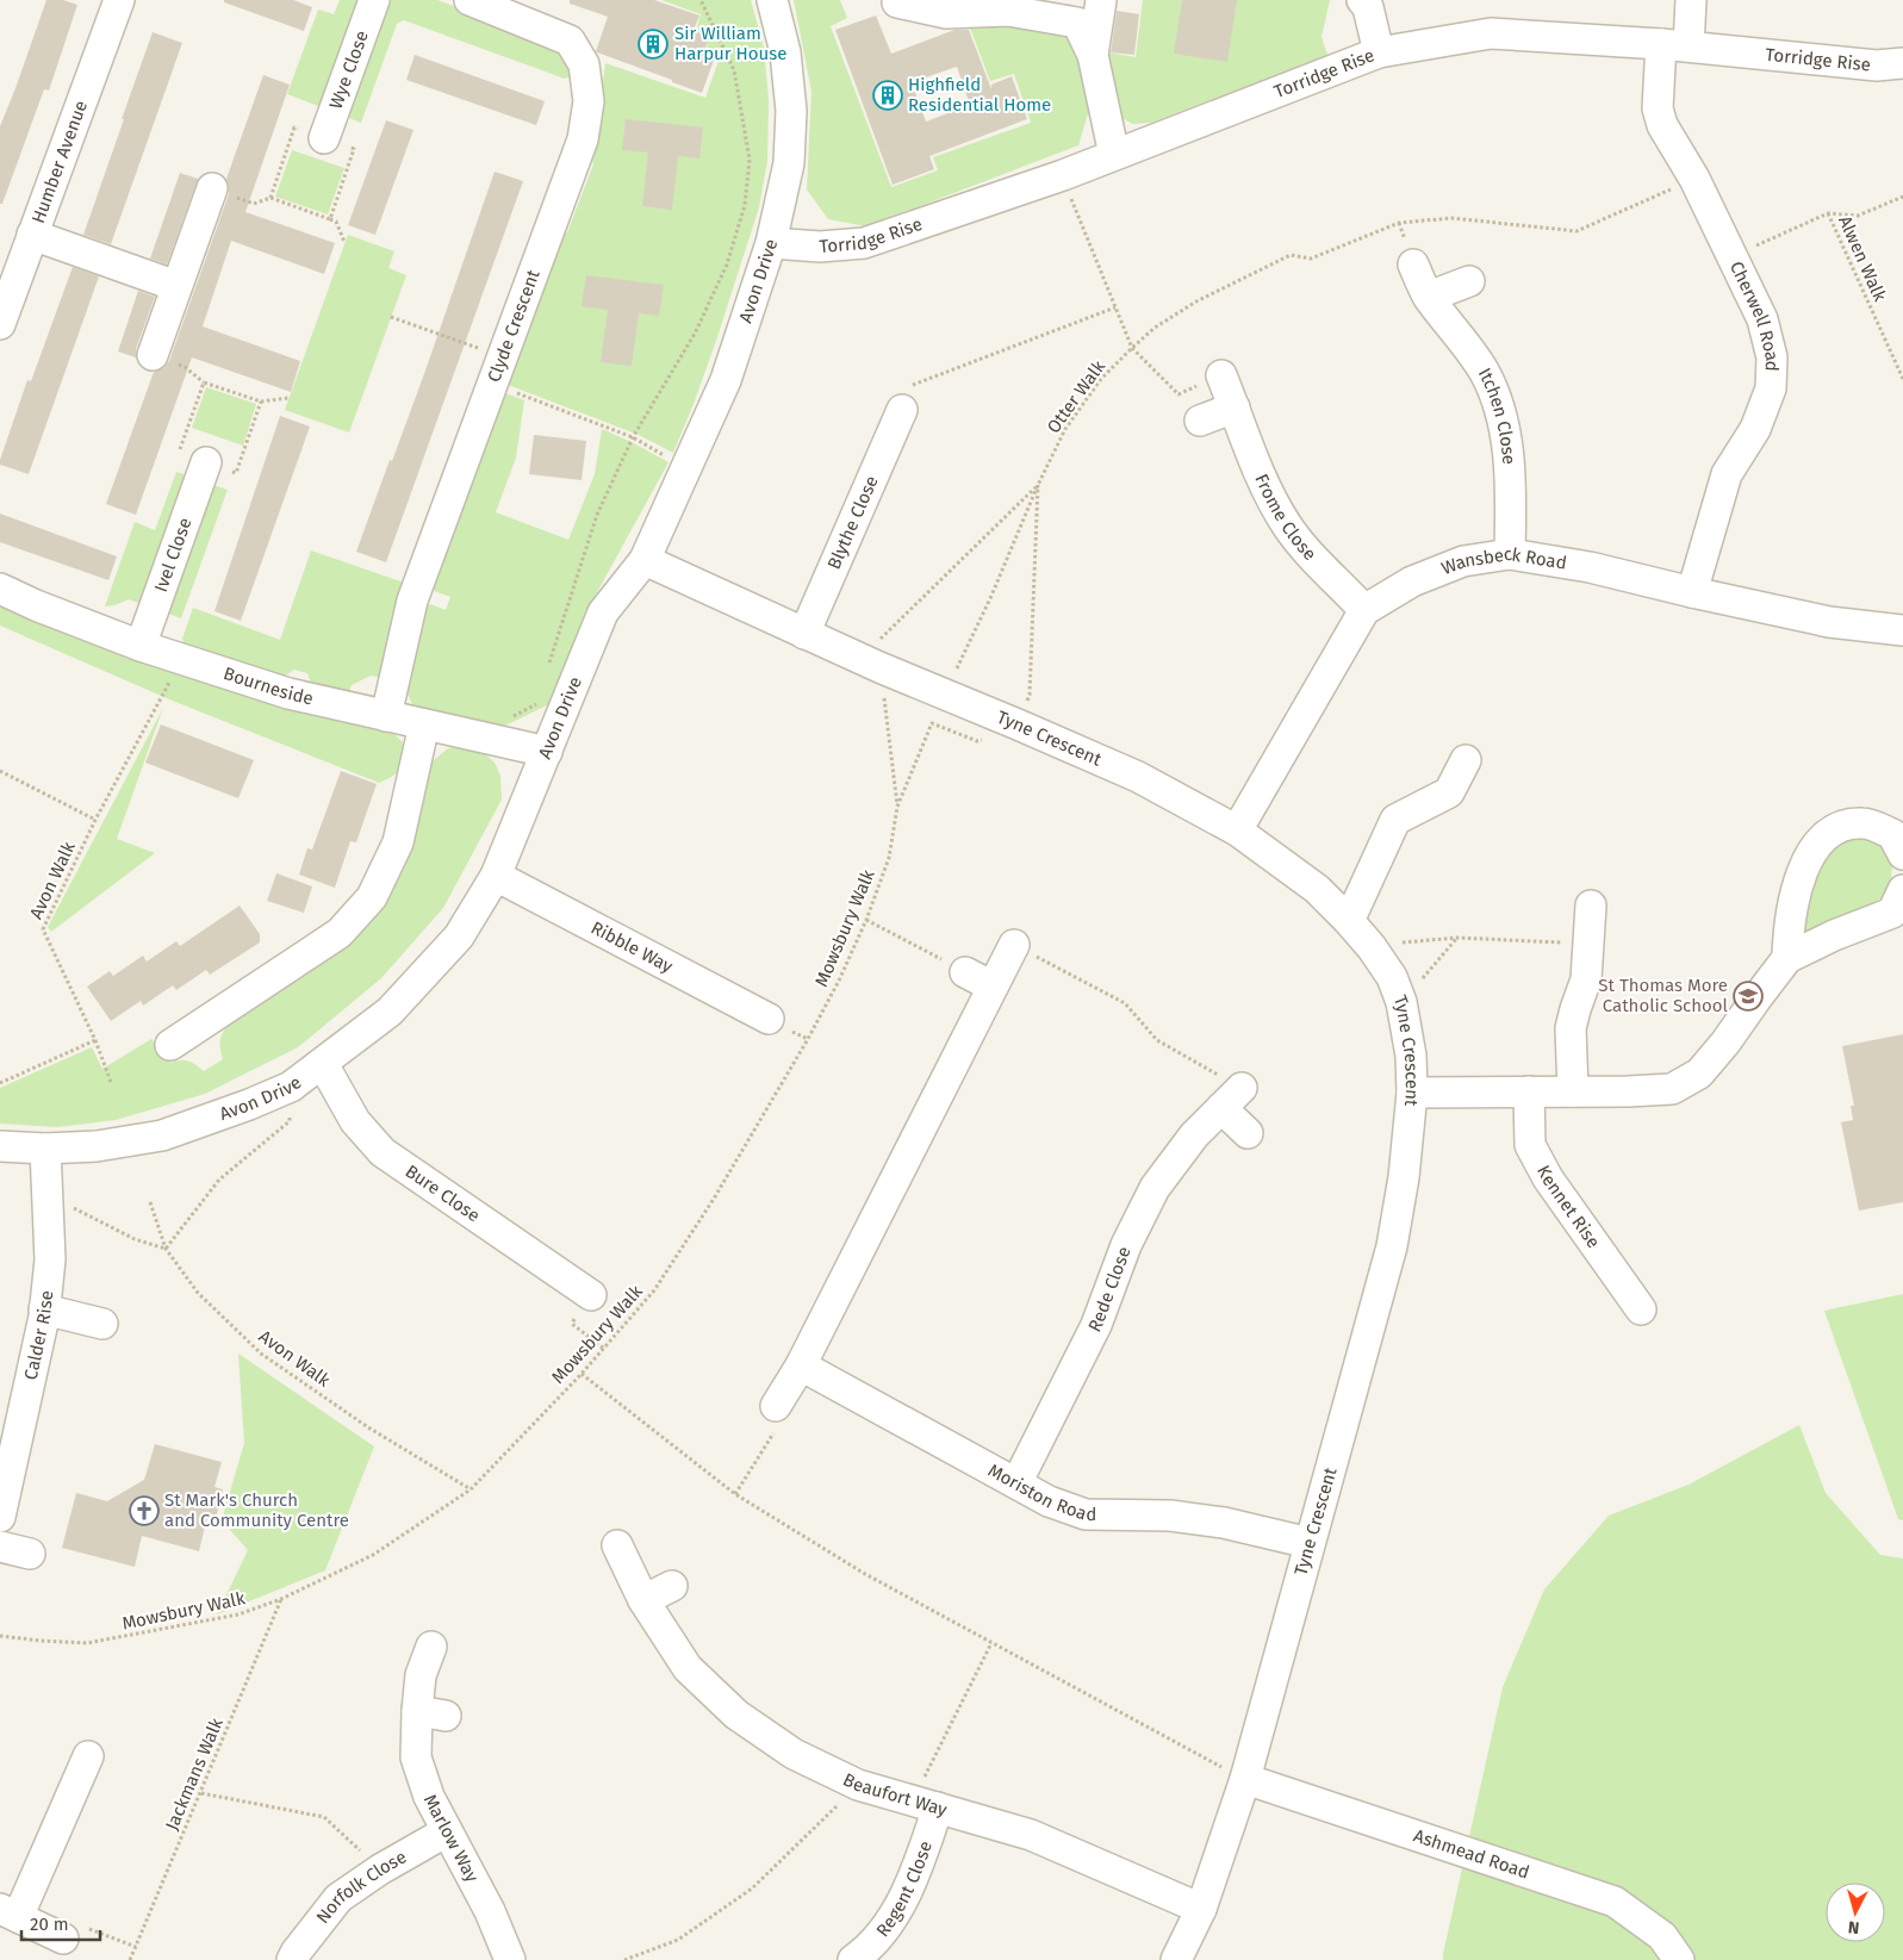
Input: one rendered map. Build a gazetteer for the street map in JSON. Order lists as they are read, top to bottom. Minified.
{"streets":{"street":["Torridge Rise","Wye Close","Humber Avenue","Avon Drive","Cherwell Road","Clyde Crescent","Itchen Close","Frome Close","Blythe Close","Ivel Close","Wansbeck Road","Bourneside","Tyne Crescent","Ribble Way","Bure Close","Kennet Rise","Rede Close","Calder Rise","Moriston Road","Beaufort Way","Marlow Way","Ashmead Road","Regent Close","Norfolk Close"],"path":["Alwen Walk","Otter Walk","Avon Walk","Mowsbury Walk","Jackmans Walk"]},"crossings":[["Torridge Rise","Avon Drive"],["Torridge Rise","Cherwell Road"],["Avon Drive","Bourneside"],["Avon Drive","Tyne Crescent"],["Avon Drive","Ribble Way"],["Avon Drive","Bure Close"],["Avon Drive","Calder Rise"],["Cherwell Road","Wansbeck Road"],["Clyde Crescent","Bourneside"],["Itchen Close","Wansbeck Road"],["Frome Close","Wansbeck Road"],["Blythe Close","Tyne Crescent"],["Ivel Close","Bourneside"],["Wansbeck Road","Tyne Crescent"],["Tyne Crescent","Moriston Road"],["Tyne Crescent","Beaufort Way"],["Tyne Crescent","Ashmead Road"],["Avon Walk","Mowsbury Walk"],["Mowsbury Walk","Jackmans Walk"],["Rede Close","Moriston Road"],["Beaufort Way","Regent Close"],["Marlow Way","Norfolk Close"]],"places":{"building":["Sir William Harpur House","Highfield Residential Home"],"school or university":["St Thomas More Catholic School"],"church":["St Mark's Church and Community Centre"]},"scale_bar":"20 m","north":"bottom"}
